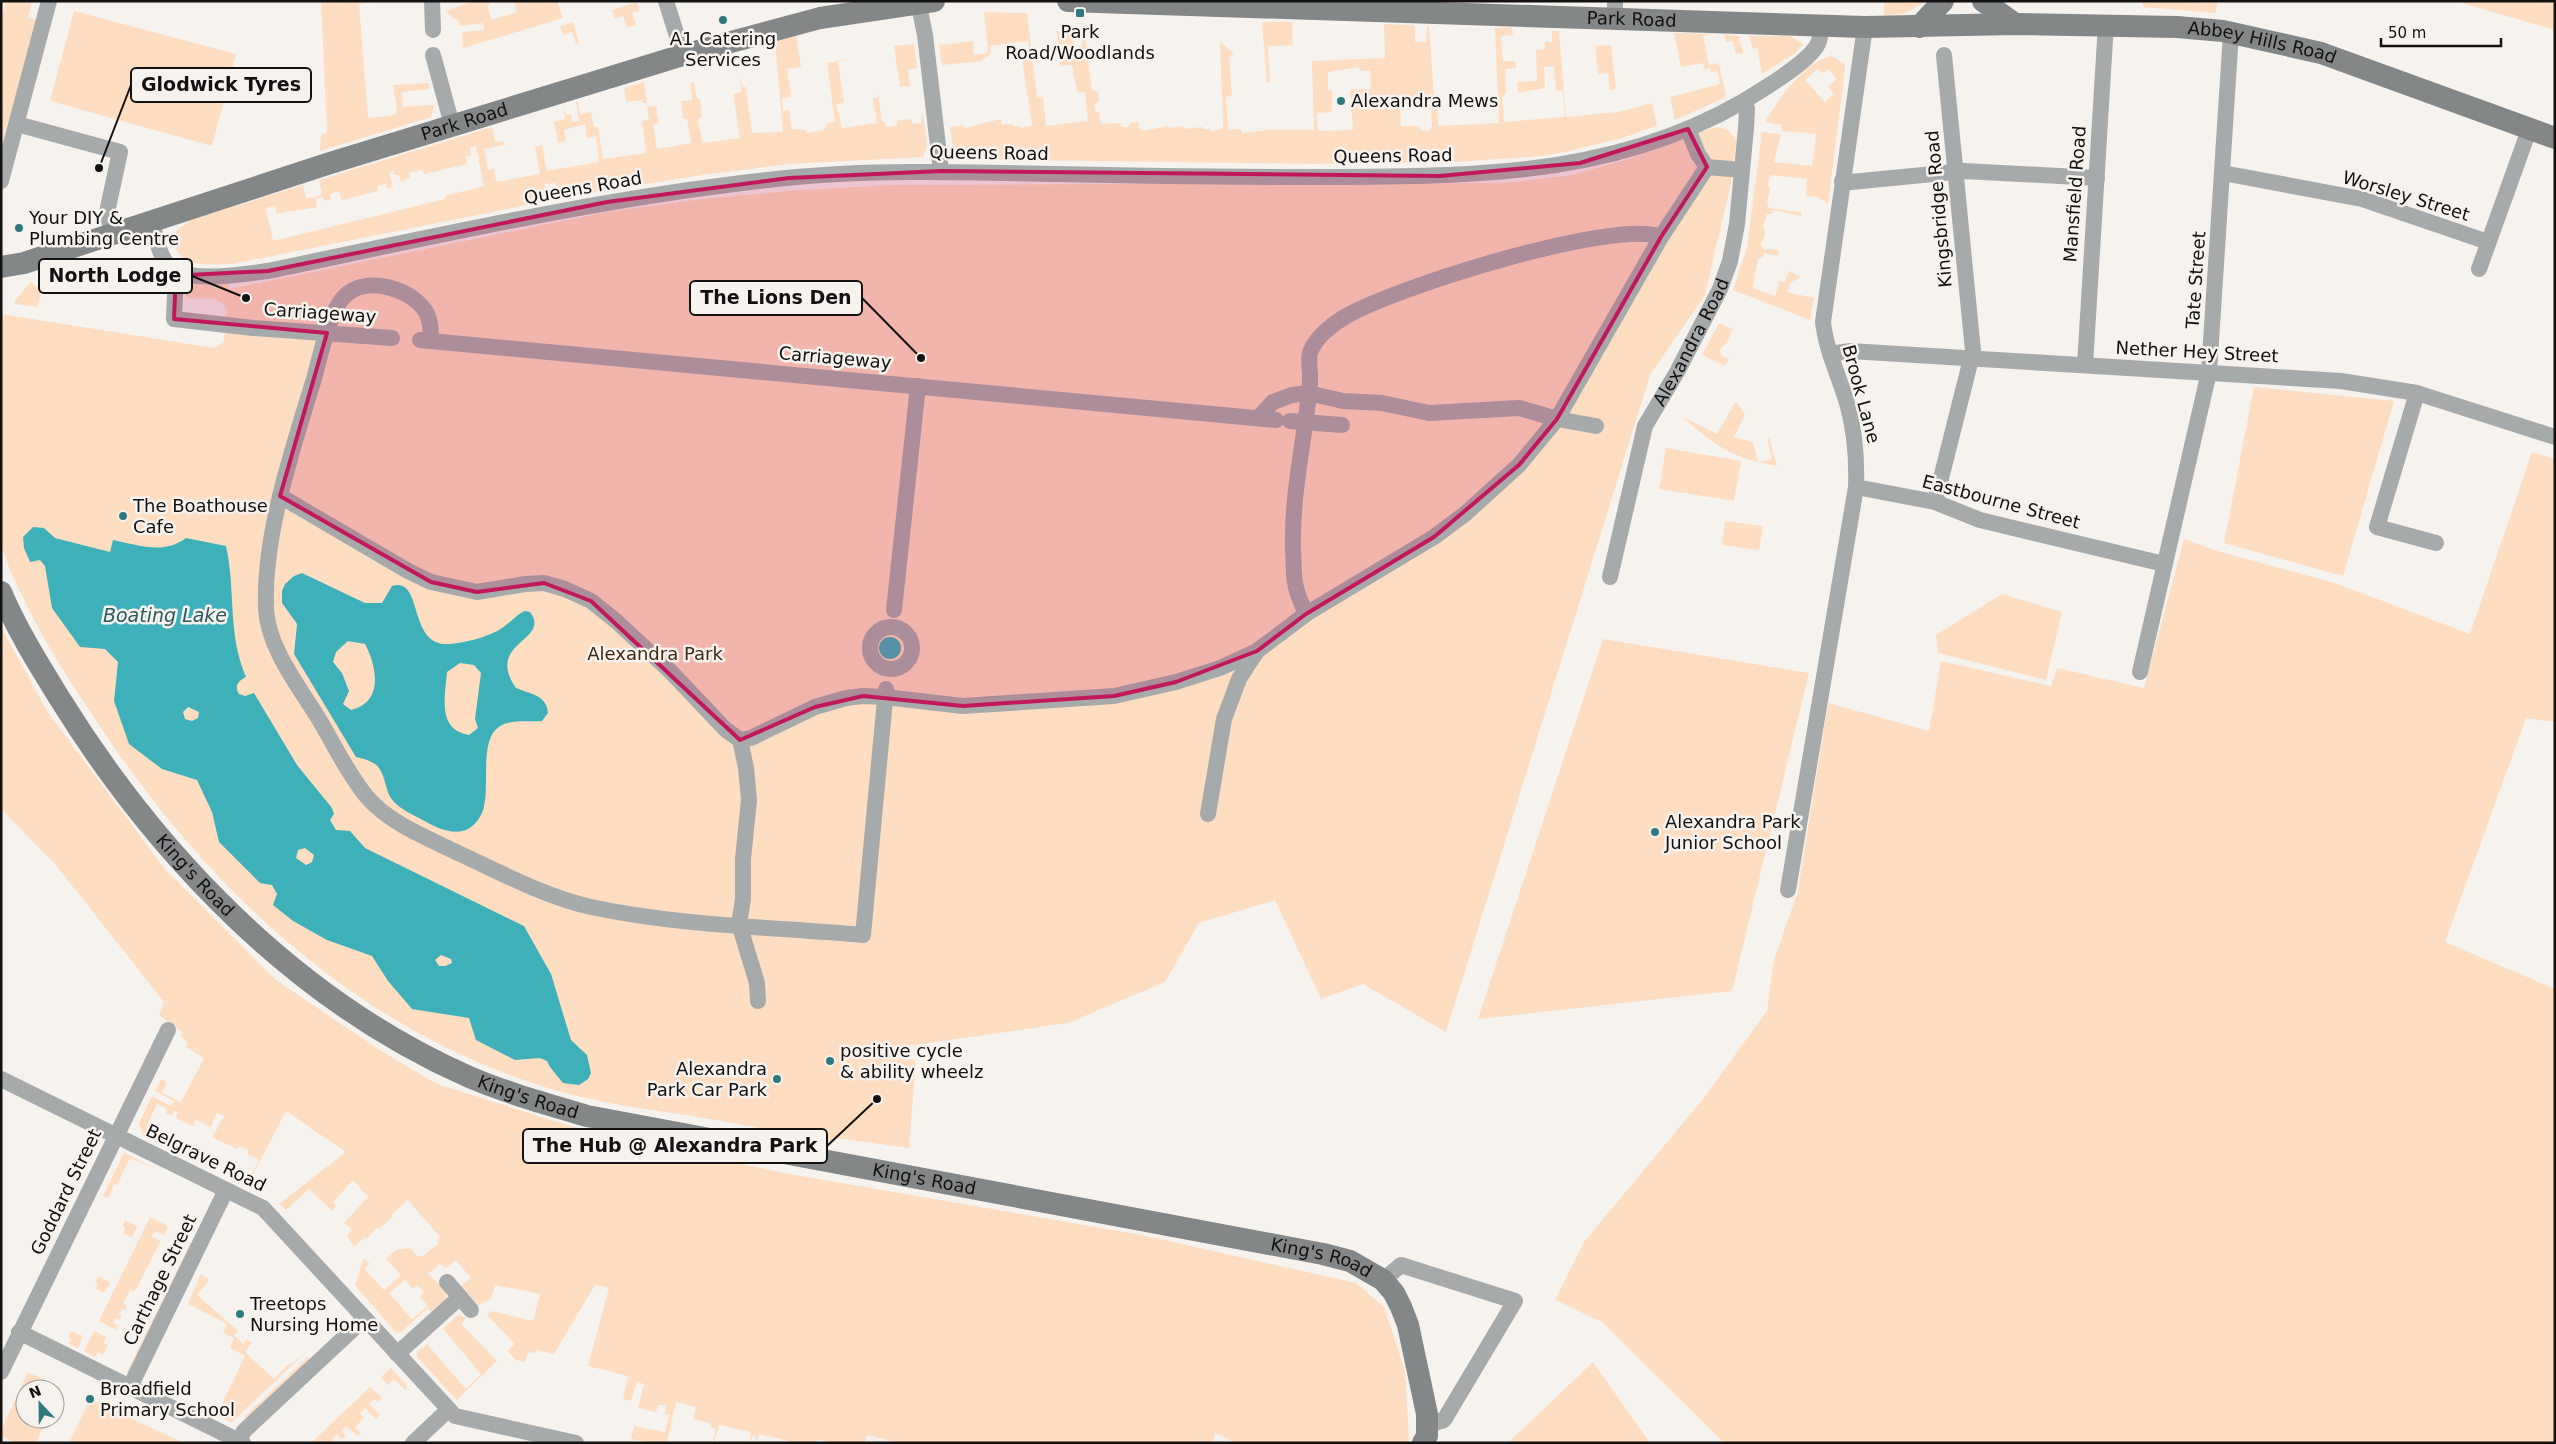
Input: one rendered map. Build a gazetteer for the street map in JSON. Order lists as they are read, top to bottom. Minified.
{"streets":{"street":["Park Road","Abbey Hills Road","Queens Road","Mansfield Road","Worsley Street","Kingsbridge Road","Tate Street","Carriageway","Alexandra Road","Nether Hey Street","Brook Lane","Eastbourne Street","King's Road","Belgrave Road","Goddard Street","Carthage Street"]},"crossings":[["Park Road","Abbey Hills Road"],["Park Road","Queens Road"],["Park Road","Brook Lane"],["Abbey Hills Road","Mansfield Road"],["Abbey Hills Road","Tate Street"],["Queens Road","Carriageway"],["Queens Road","Alexandra Road"],["Mansfield Road","Nether Hey Street"],["Worsley Street","Tate Street"],["Kingsbridge Road","Nether Hey Street"],["Kingsbridge Road","Eastbourne Street"],["Tate Street","Nether Hey Street"],["Tate Street","Eastbourne Street"],["Nether Hey Street","Brook Lane"],["Brook Lane","Eastbourne Street"],["Belgrave Road","Goddard Street"],["Belgrave Road","Carthage Street"]],"water":["Boating Lake"],"parks":["Alexandra Park"],"places":{"transit":["Park Road/Woodlands"],"other":["A1 Catering Services","Alexandra Mews","Glodwick Tyres","Your DIY & Plumbing Centre","North Lodge","The Lions Den","The Boathouse Cafe","Alexandra Park Junior School","positive cycle & ability wheelz","Alexandra Park Car Park","The Hub @ Alexandra Park","Treetops Nursing Home","Broadfield Primary School"]},"scale_bar":"50 m","north":"top"}
